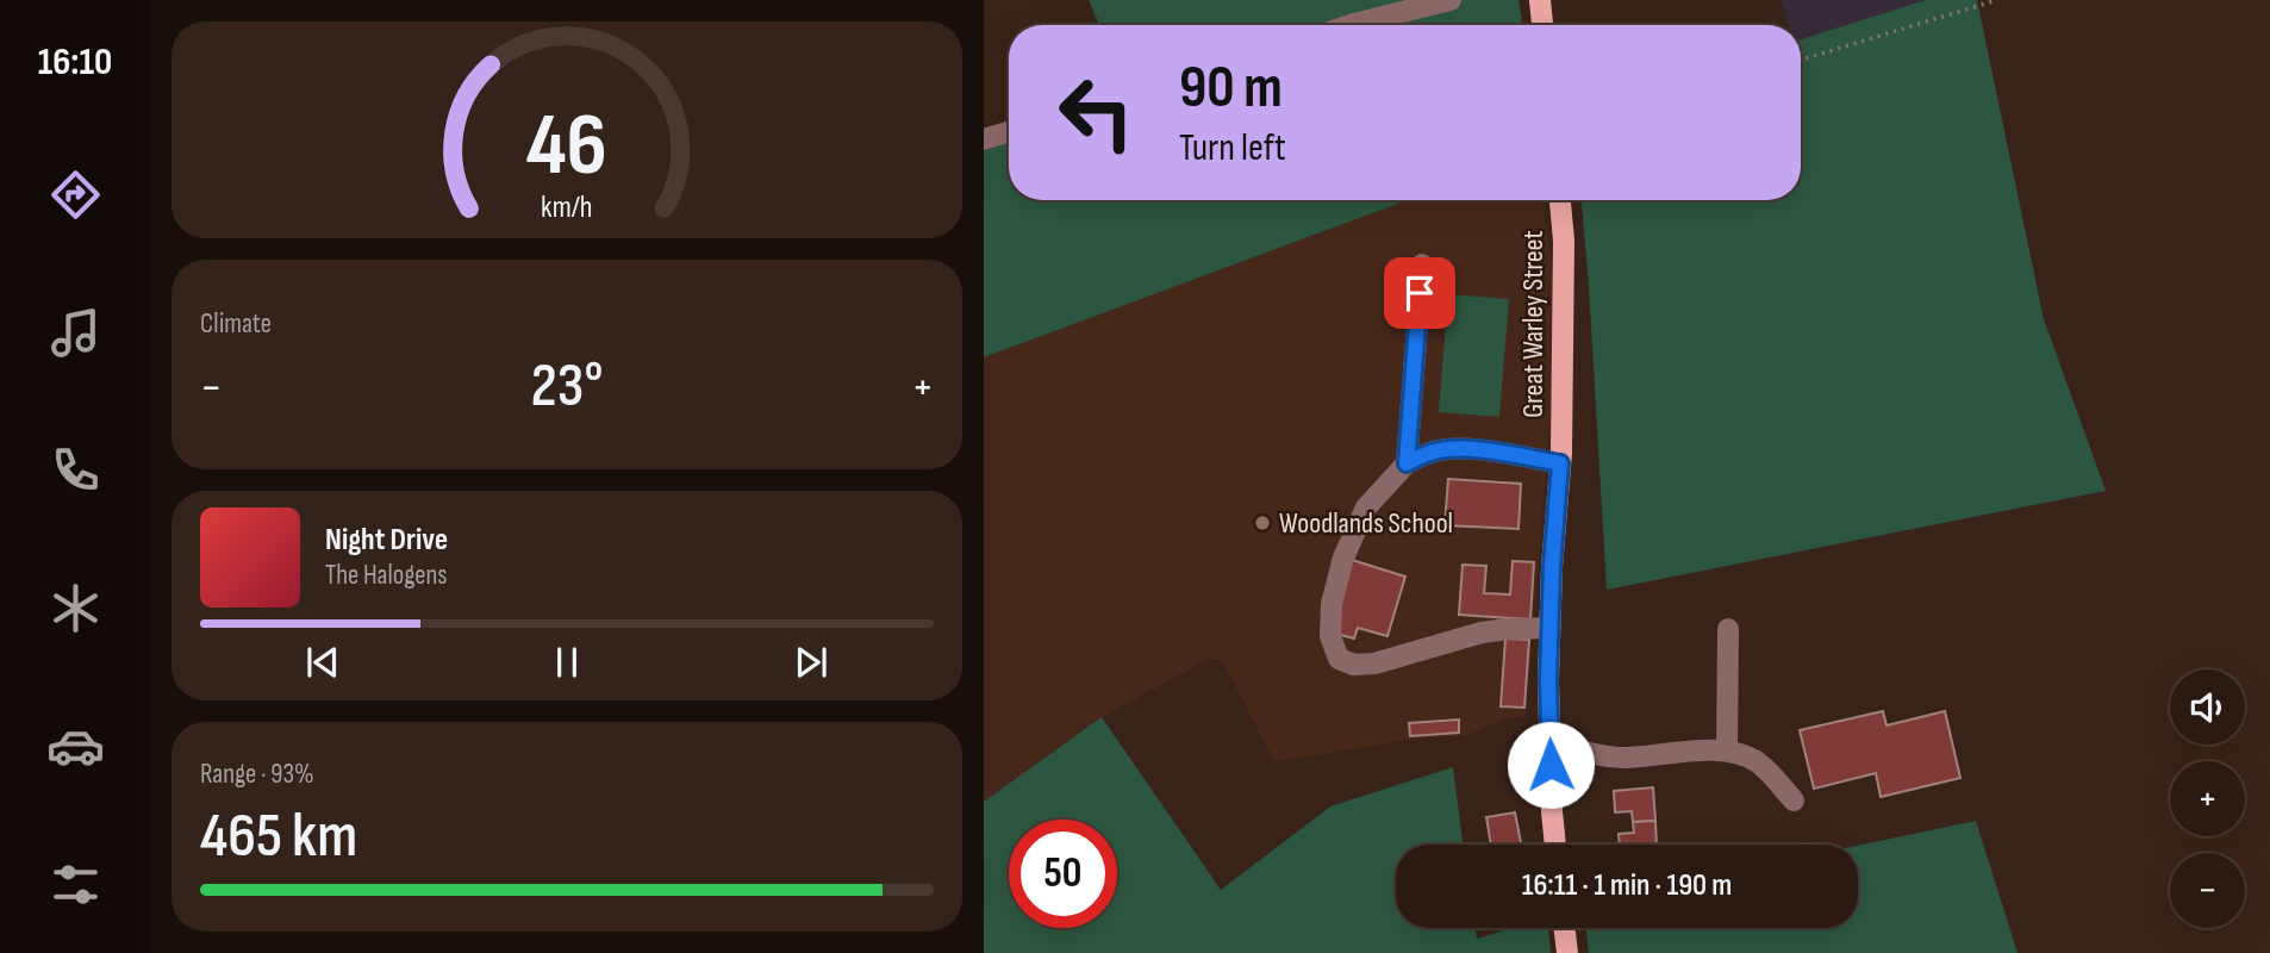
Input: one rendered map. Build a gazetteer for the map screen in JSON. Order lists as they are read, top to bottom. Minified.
{"streets":{"main road":["Great Warley Street"]},"places":["Woodlands School"],"page":{"tabs":"16:10","turn":["90 m","Turn left"],"tile":["Climate",["Range · 93%","465 km"]],"heat":["−","23°","+"],"song":["Night Drive","The Halogens"],"map_buttons":["+","−"],"limit":"50","trip":"16:11 · 1 min · 190 m","gauge":["46","km/h"]}}
